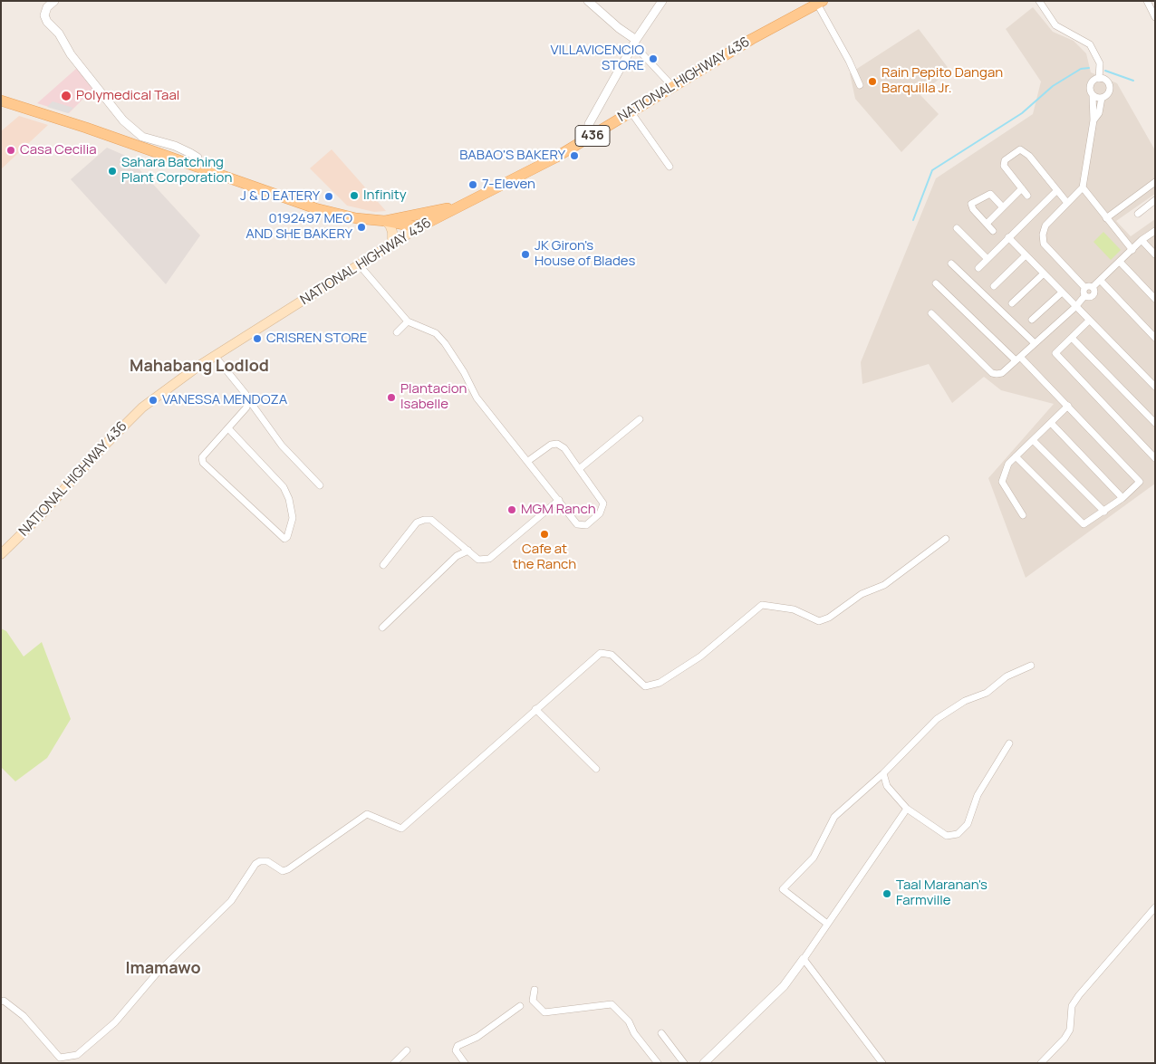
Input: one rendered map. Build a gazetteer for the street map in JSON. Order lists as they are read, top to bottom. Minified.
{"streets":{"main road":["NATIONAL HIGHWAY 436","436"]},"districts":["Mahabang Lodlod","Imamawo"],"places":["VILLAVICENCIO STORE","Rain Pepito Dangan Barquilla Jr.","Polymedical Taal","Casa Cecilia","BABAO'S BAKERY","Sahara Batching Plant Corporation","7-Eleven","Infinity","J & D EATERY","0192497 MEO AND SHE BAKERY","JK Giron's House of Blades","CRISREN STORE","Plantacion Isabelle","VANESSA MENDOZA","MGM Ranch","Cafe at the Ranch","Taal Maranan's Farmville"]}
